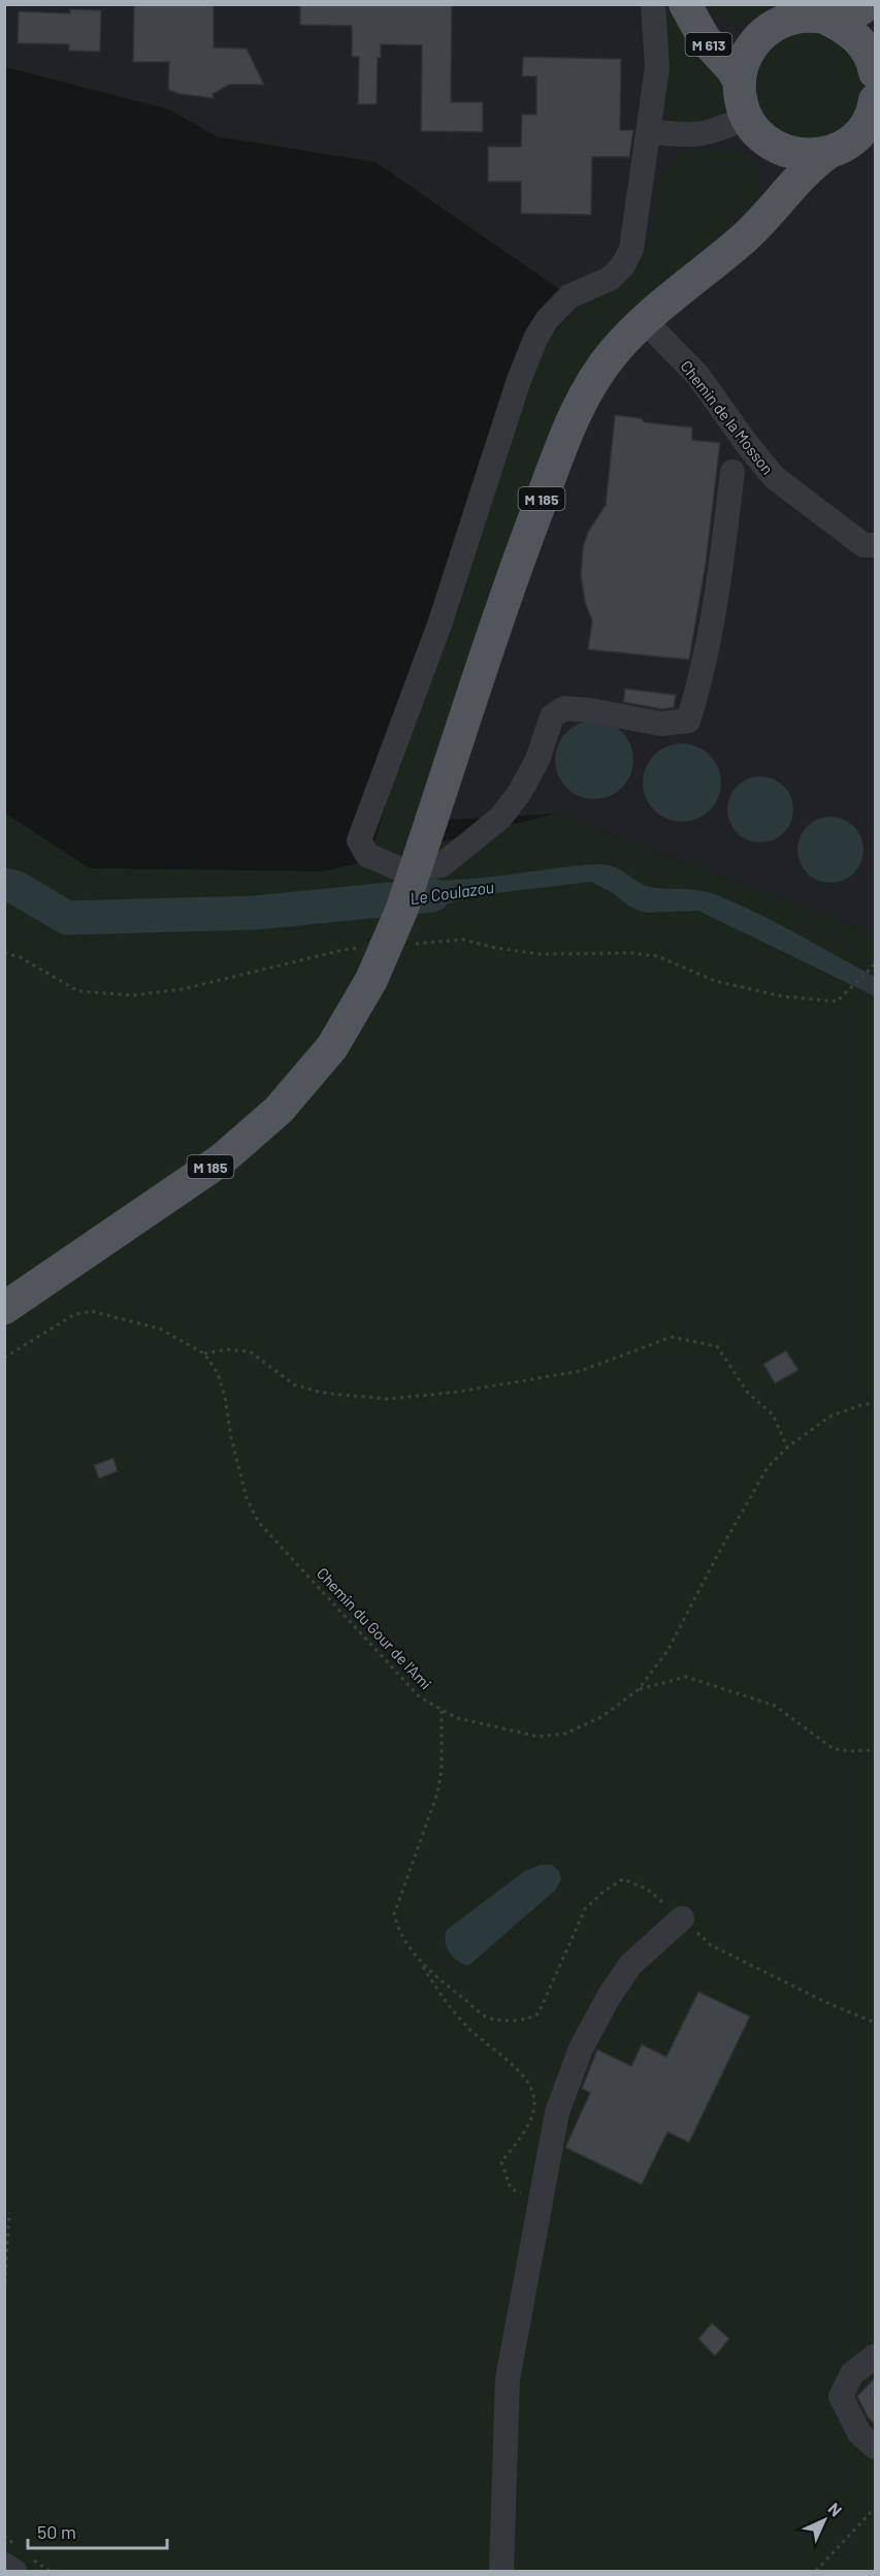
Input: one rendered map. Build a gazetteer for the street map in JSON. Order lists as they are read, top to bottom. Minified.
{"streets":{"main road":["M 613","M 185"],"street":["Chemin de la Mosson"],"path":["Chemin du Gour de l'Ami"]},"crossings":[["Chemin de la Mosson","M 185"]],"water":["Le Coulazou"],"scale_bar":"50 m","north":"top right"}
